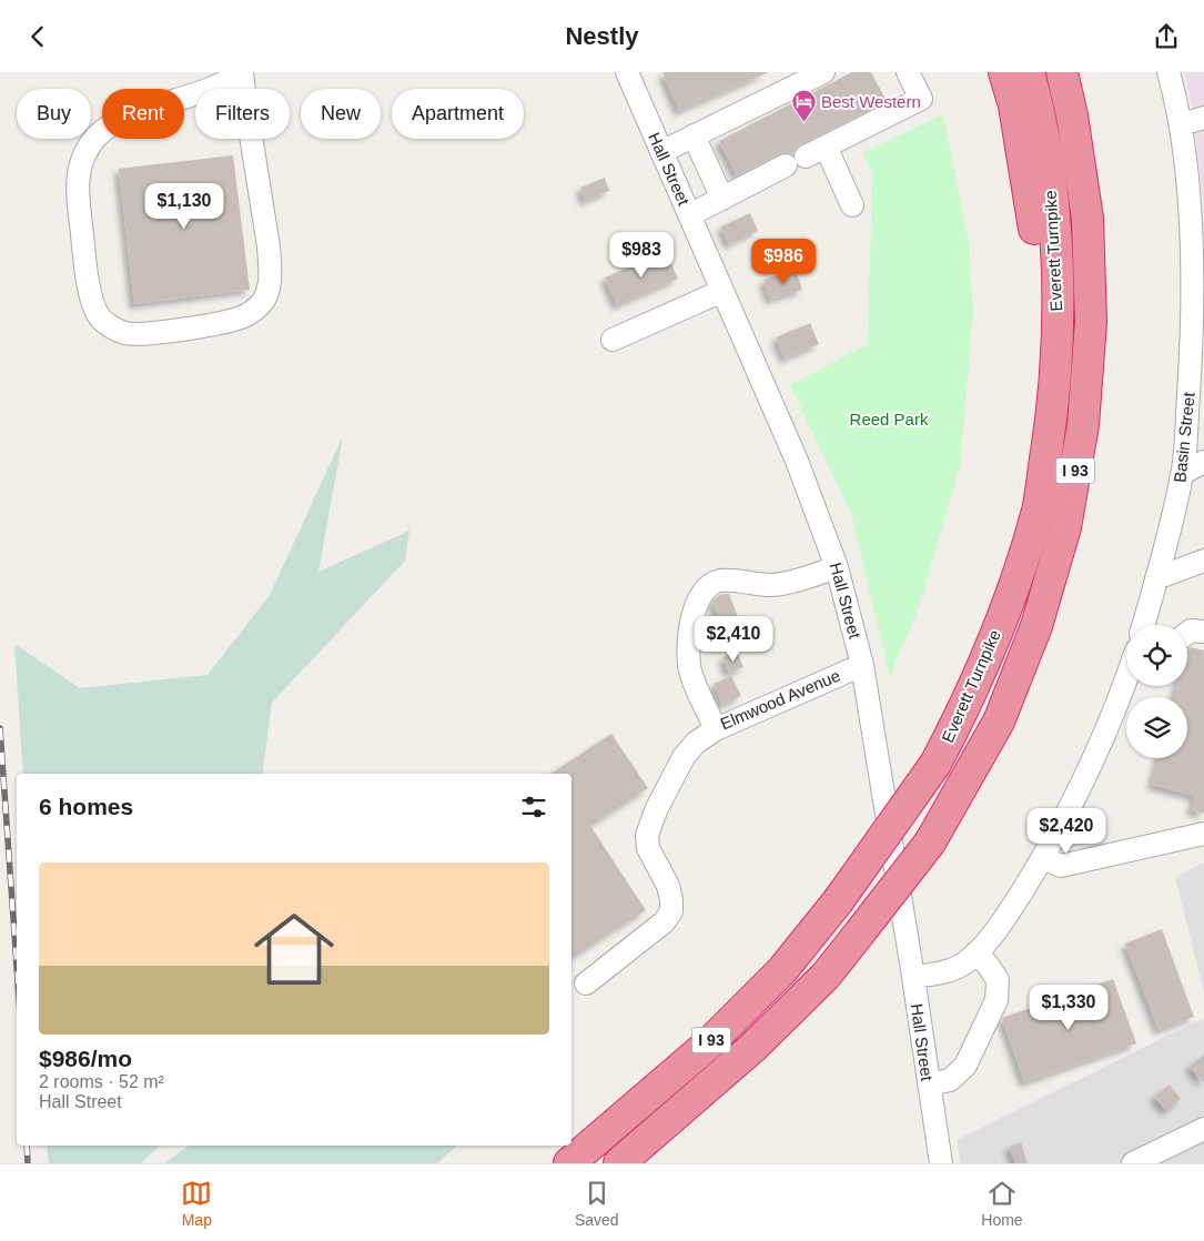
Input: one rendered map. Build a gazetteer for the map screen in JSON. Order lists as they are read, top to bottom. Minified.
{"streets":{"highway":["Everett Turnpike","I 93"],"street":["Hall Street","Basin Street","Elmwood Avenue"]},"crossings":[["Hall Street","Elmwood Avenue"]],"parks":["Reed Park"],"places":{"hotel":["Best Western"]},"page":{"header":"Nestly","chip":["Buy","Rent","Filters","New","Apartment"],"price":["$1,130","$983","$986","$2,410","$2,420","$1,330"],"heading":"6 homes","list":[{"name":"$986/mo","note":"2 rooms · 52 m² · Hall Street"}],"tabs":["Map","Saved","Home"]}}
